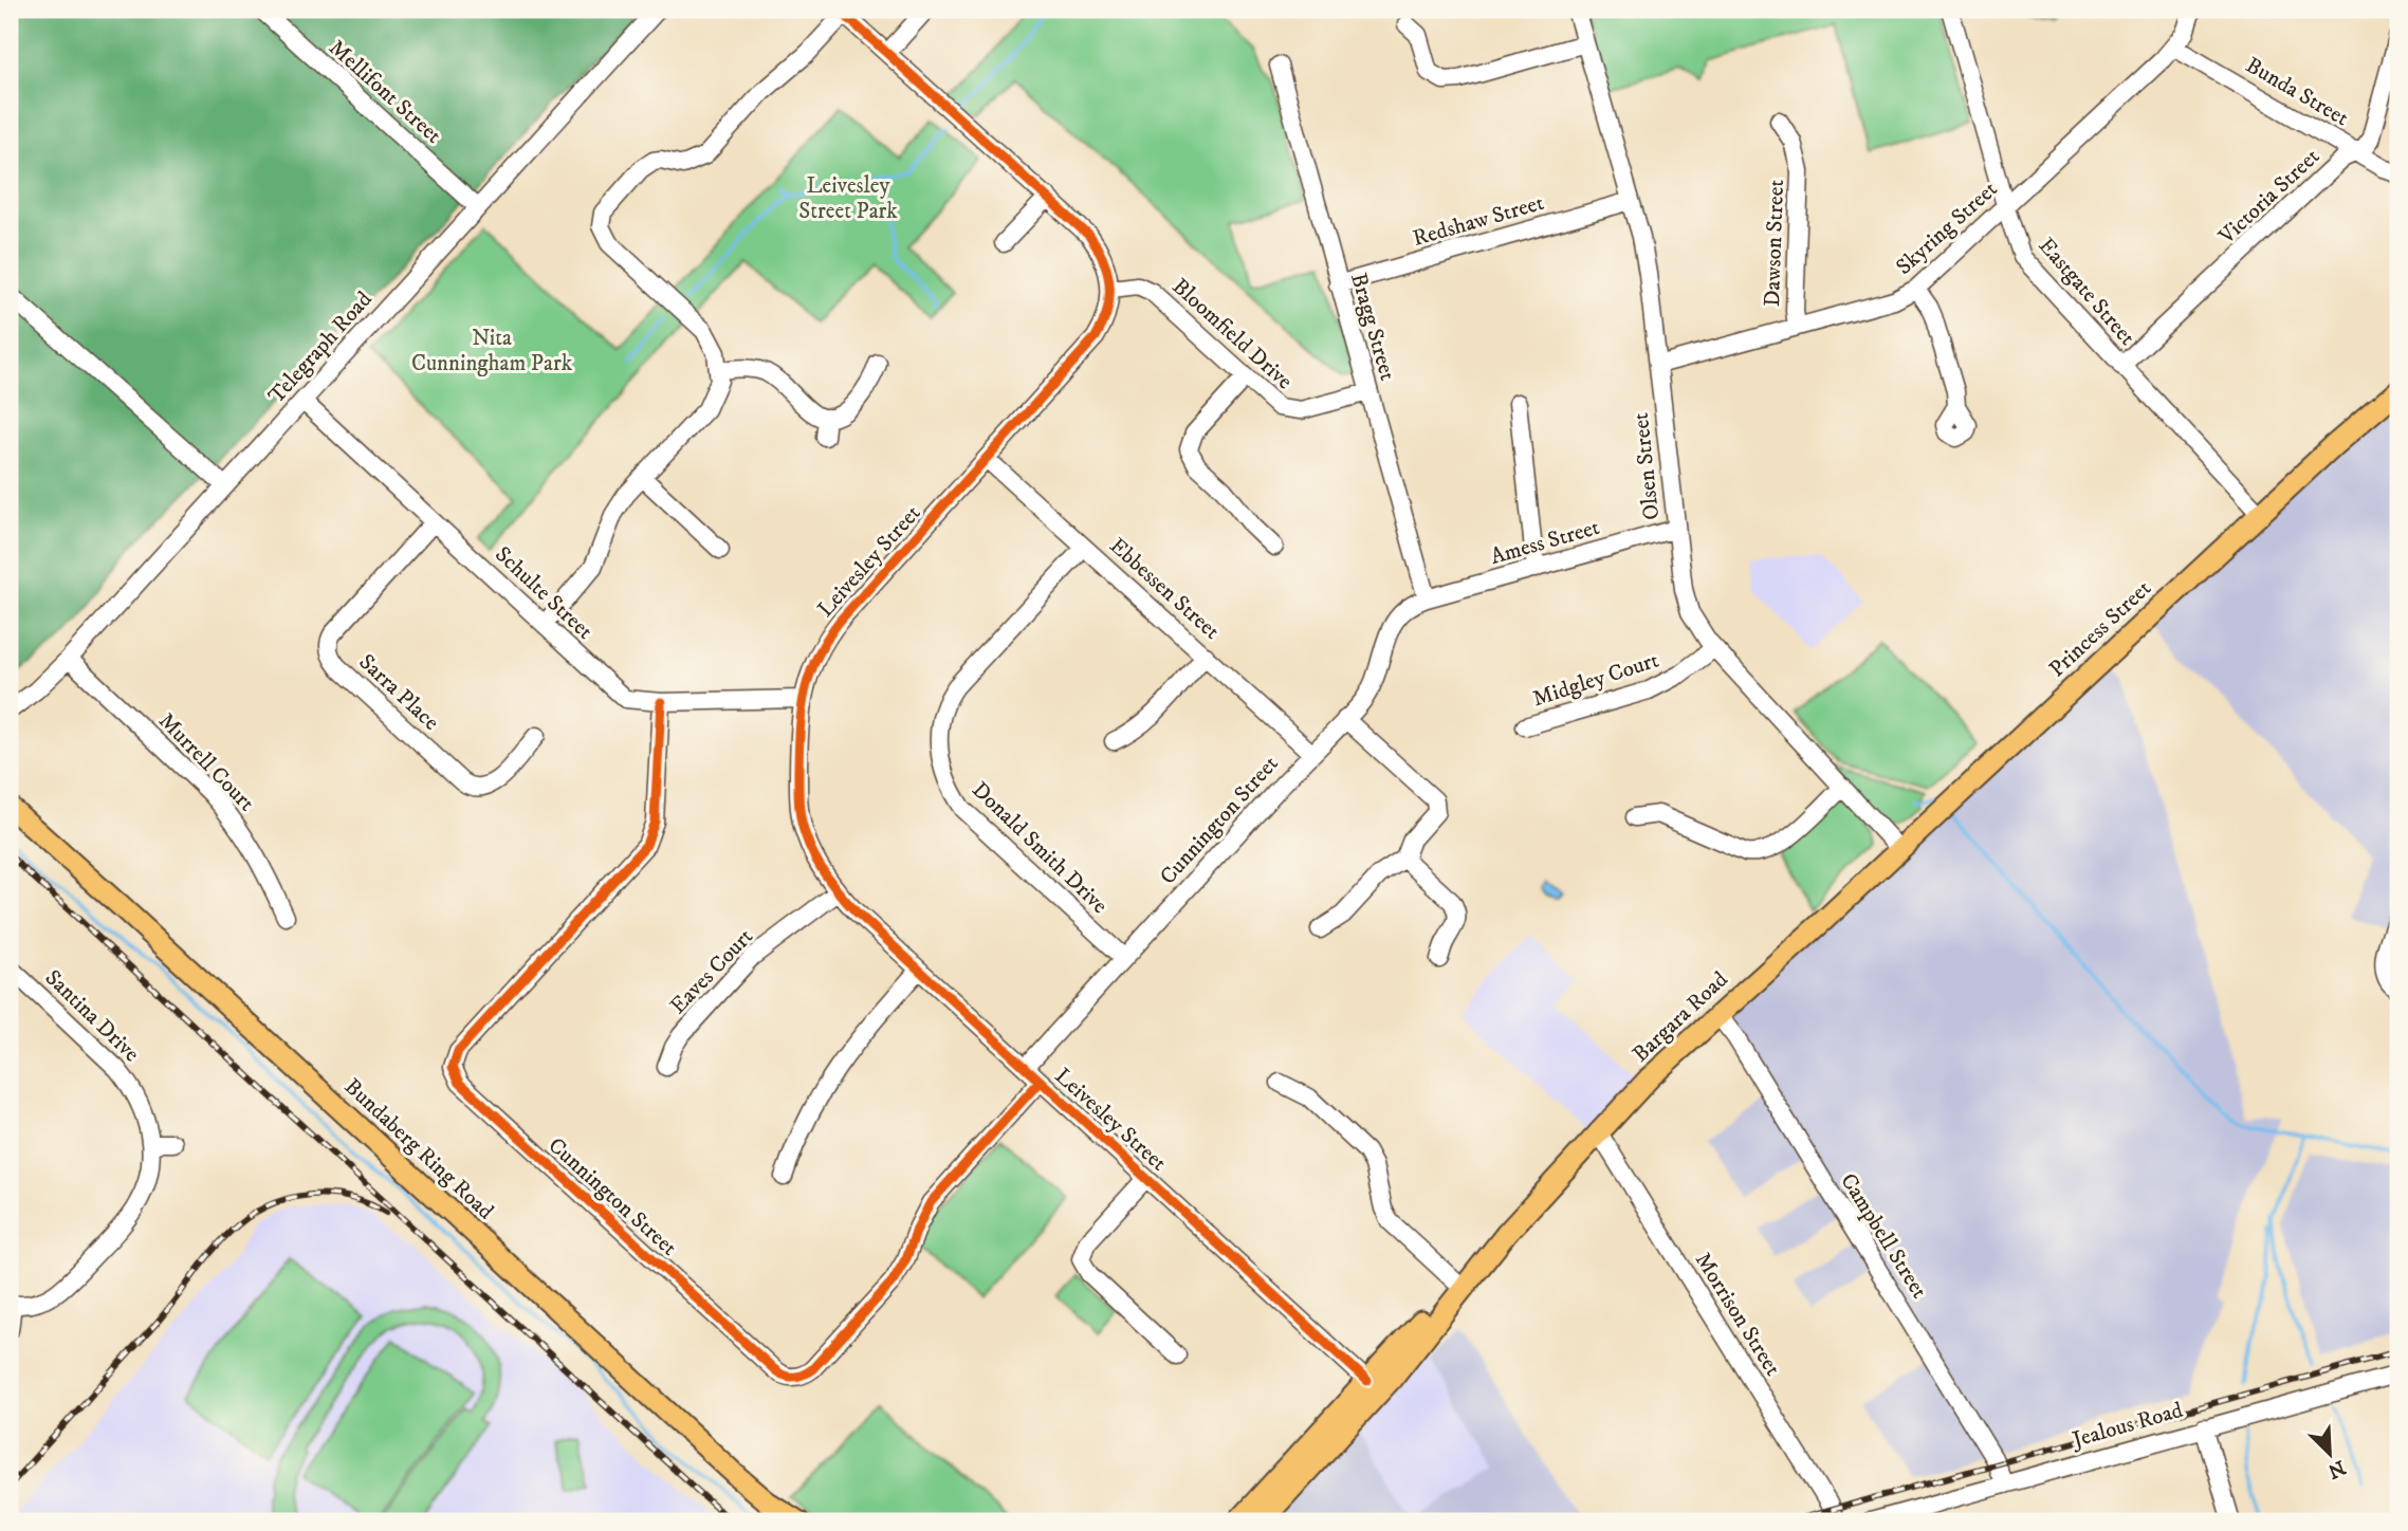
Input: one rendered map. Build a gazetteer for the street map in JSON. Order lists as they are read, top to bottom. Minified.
{"streets":{"main road":["Princess Street","Bargara Road","Bundaberg Ring Road"],"street":["Mellifont Street","Bunda Street","Victoria Street","Redshaw Street","Skyring Street","Dawson Street","Eastgate Street","Bragg Street","Bloomfield Drive","Telegraph Road","Olsen Street","Amess Street","Leivesley Street","Ebbessen Street","Schulte Street","Midgley Court","Sarra Place","Murrell Court","Cunnington Street","Donald Smith Drive","Eaves Court","Santina Drive","Campbell Street","Morrison Street","Jealous Road"]},"crossings":[["Mellifont Street","Telegraph Road"],["Bunda Street","Victoria Street"],["Bunda Street","Skyring Street"],["Victoria Street","Eastgate Street"],["Redshaw Street","Bragg Street"],["Redshaw Street","Olsen Street"],["Skyring Street","Dawson Street"],["Skyring Street","Eastgate Street"],["Skyring Street","Olsen Street"],["Eastgate Street","Princess Street"],["Bragg Street","Bloomfield Drive"],["Bragg Street","Amess Street"],["Bragg Street","Cunnington Street"],["Bloomfield Drive","Leivesley Street"],["Telegraph Road","Schulte Street"],["Telegraph Road","Murrell Court"],["Olsen Street","Amess Street"],["Olsen Street","Princess Street"],["Olsen Street","Midgley Court"],["Olsen Street","Bargara Road"],["Amess Street","Cunnington Street"],["Leivesley Street","Ebbessen Street"],["Leivesley Street","Schulte Street"],["Leivesley Street","Cunnington Street"],["Leivesley Street","Eaves Court"],["Leivesley Street","Bargara Road"],["Ebbessen Street","Cunnington Street"],["Ebbessen Street","Donald Smith Drive"],["Schulte Street","Sarra Place"],["Schulte Street","Cunnington Street"],["Princess Street","Bargara Road"],["Cunnington Street","Donald Smith Drive"],["Bargara Road","Campbell Street"],["Bargara Road","Morrison Street"],["Campbell Street","Jealous Road"]],"parks":["Leivesley Street Park","Nita Cunningham Park"],"north":"bottom right"}
